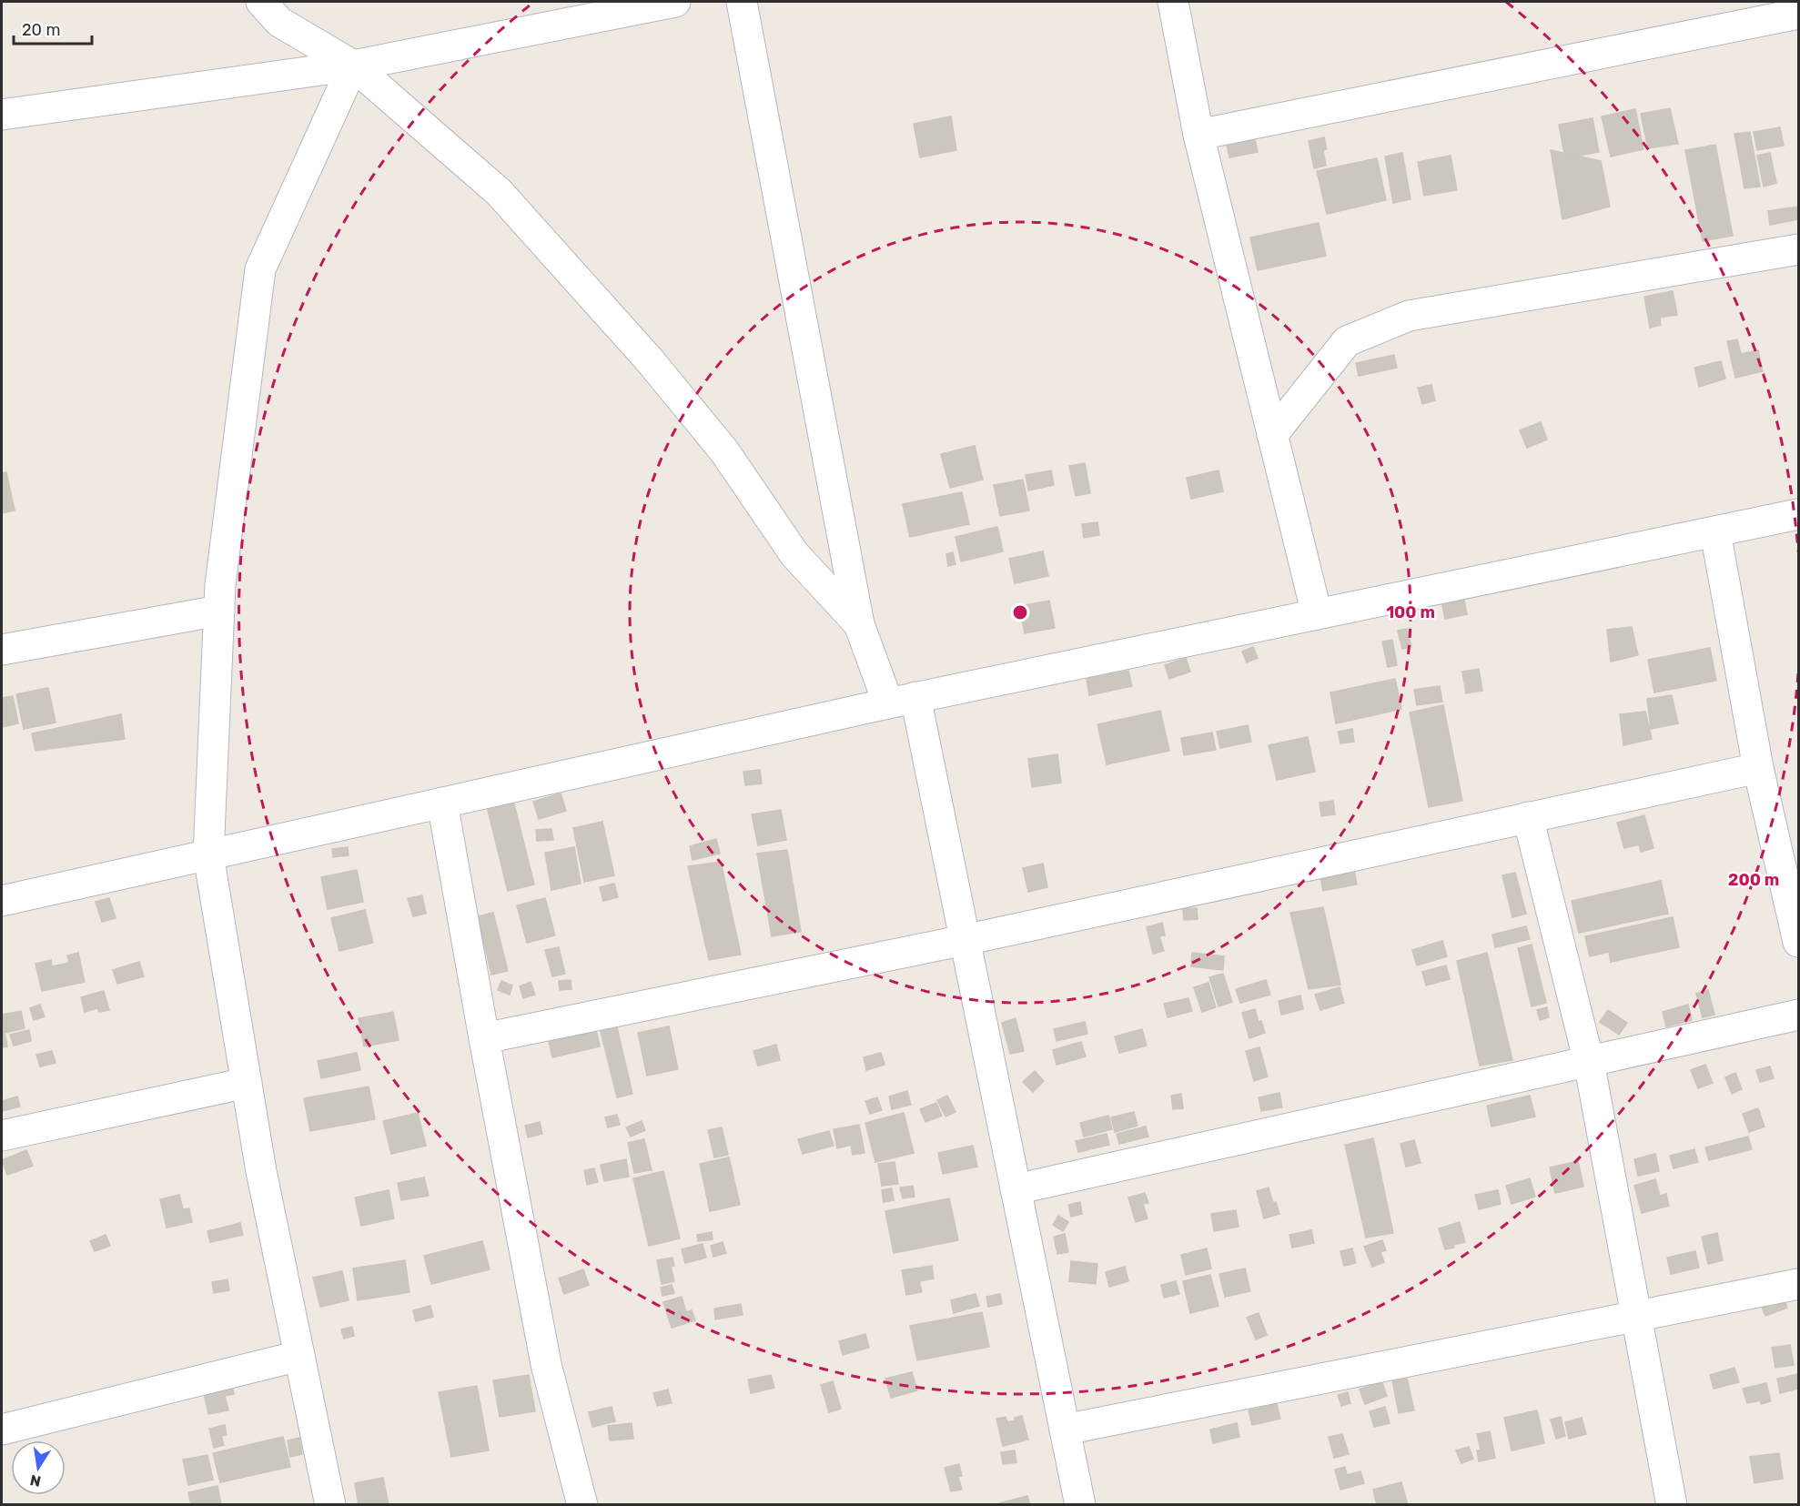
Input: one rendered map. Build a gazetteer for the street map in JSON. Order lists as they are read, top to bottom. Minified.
{"scale_bar":"20 m","north":"bottom","rings":["100 m","200 m"]}
